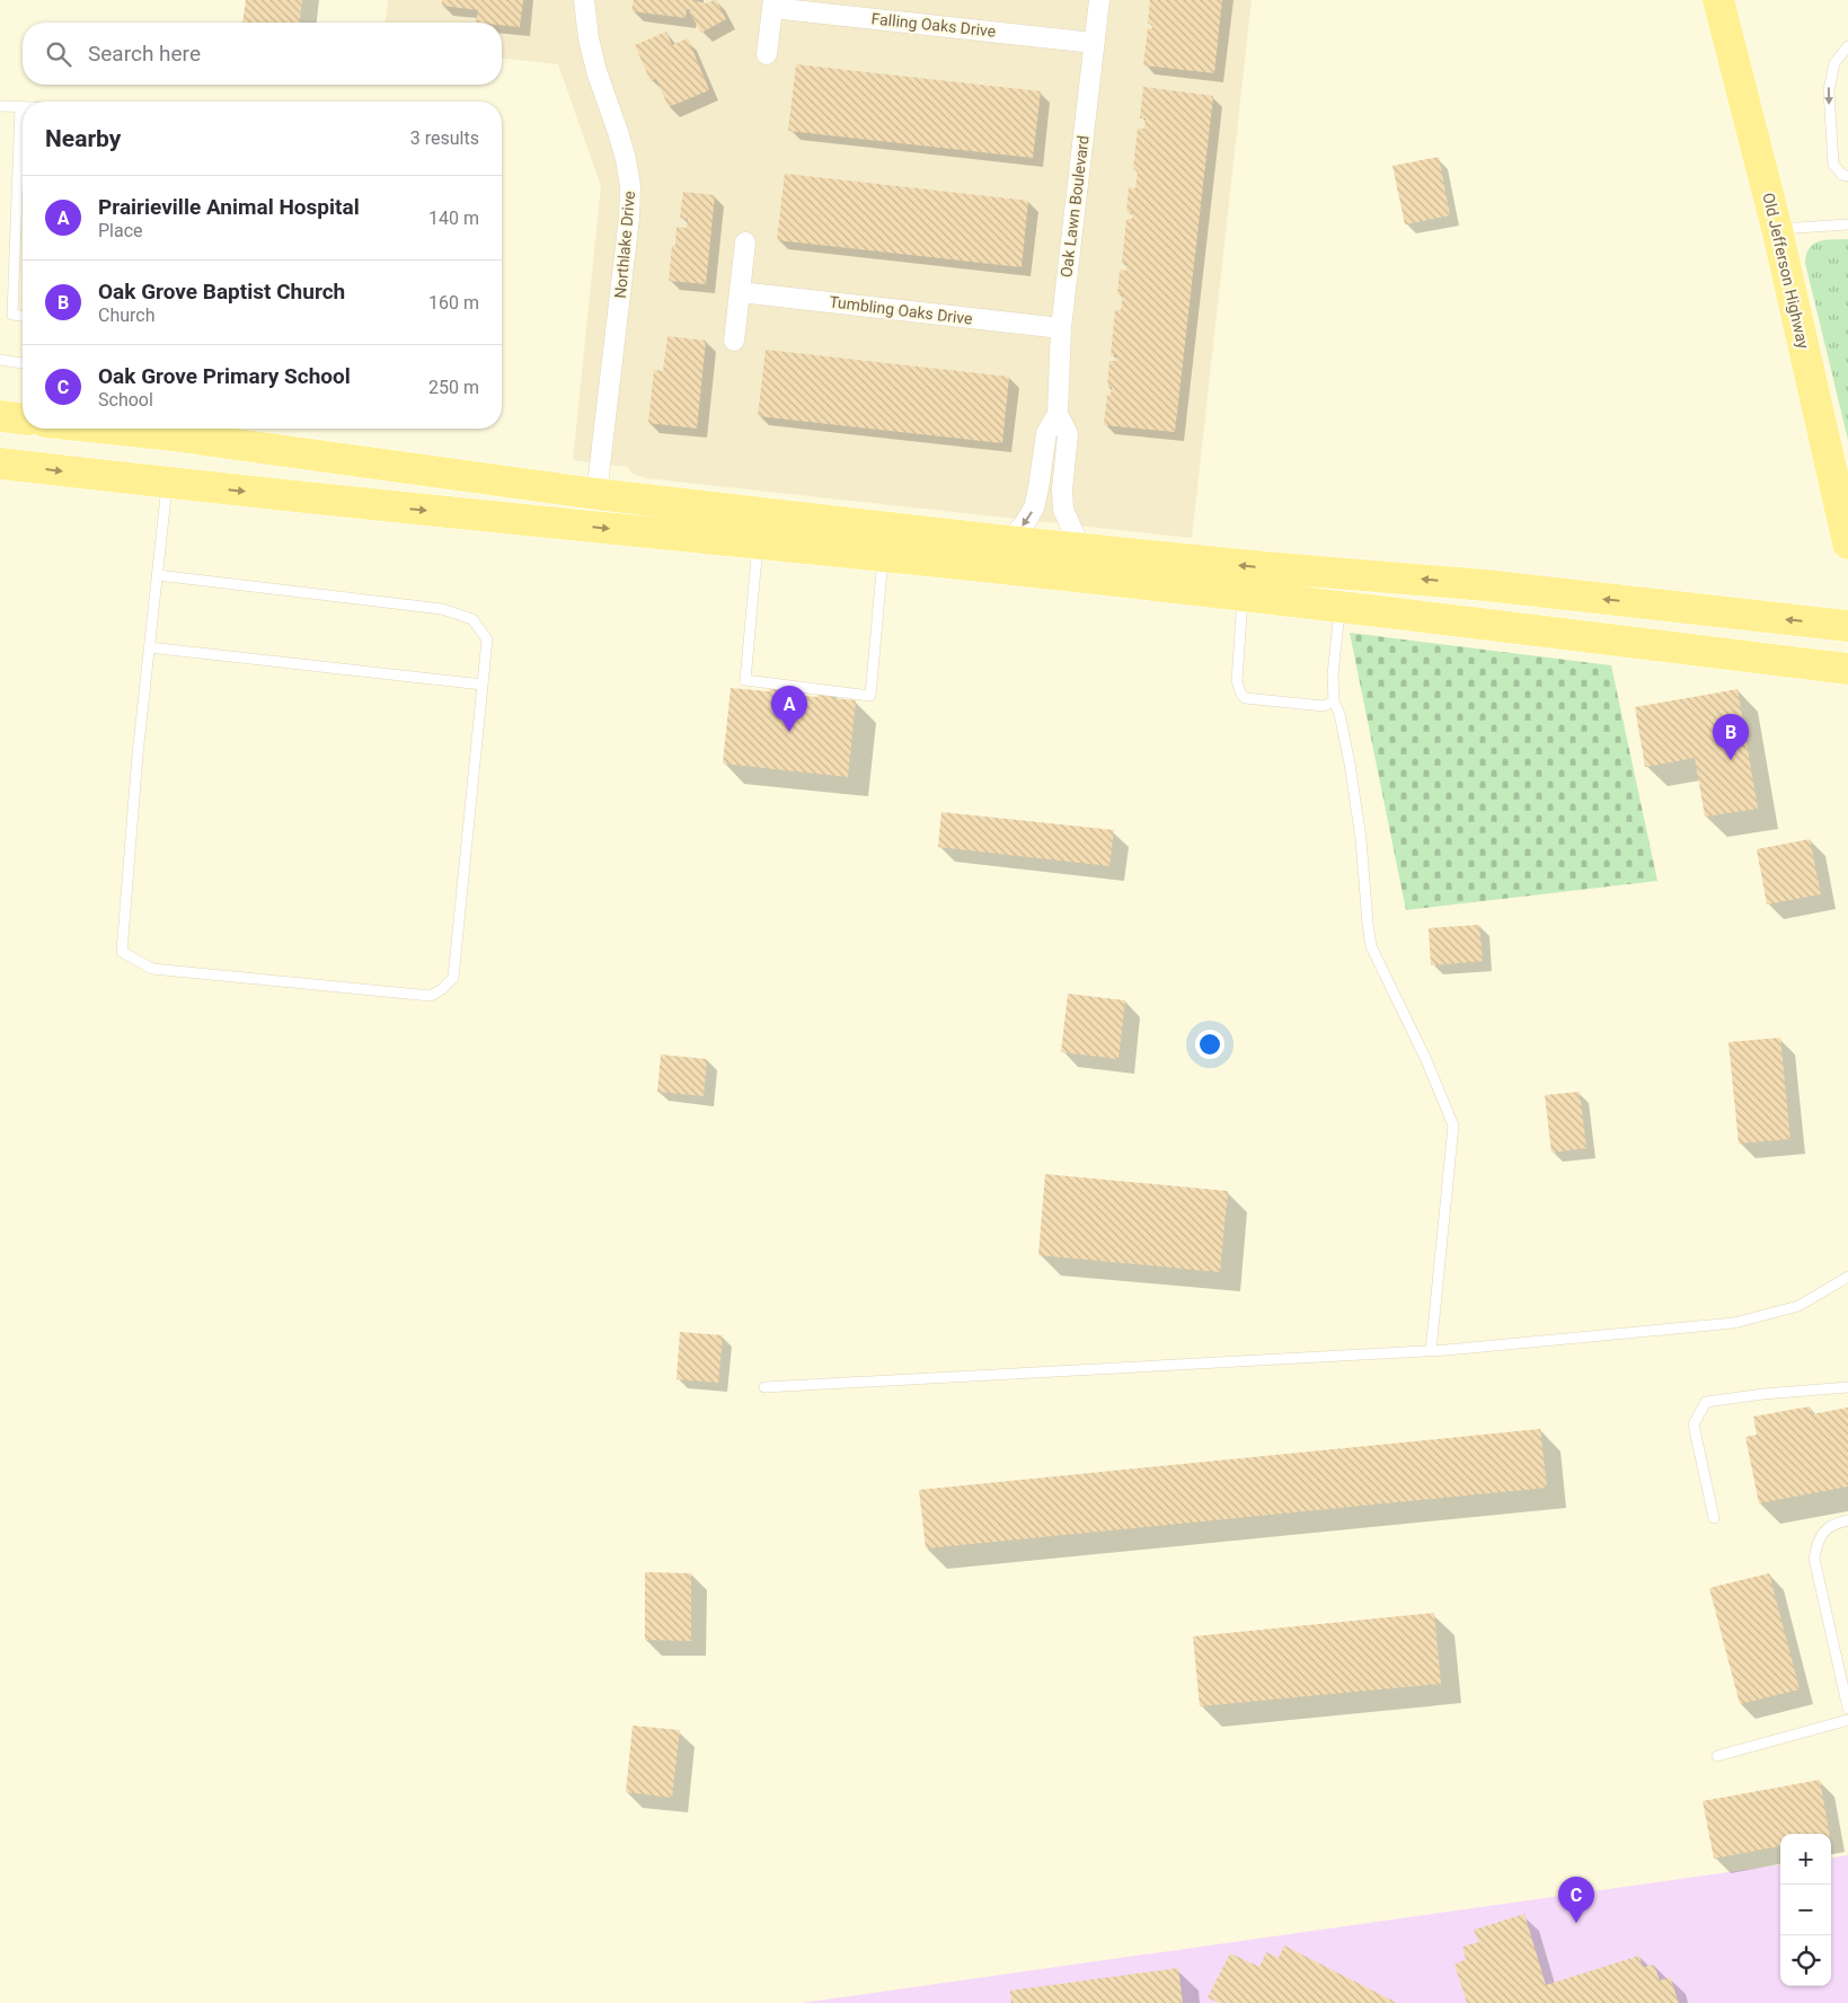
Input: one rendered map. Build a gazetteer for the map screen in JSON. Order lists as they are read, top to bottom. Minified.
{"streets":{"main road":["Old Jefferson Highway"],"street":["Falling Oaks Drive","Oak Lawn Boulevard","Northlake Drive","Tumbling Oaks Drive"]},"crossings":[["Falling Oaks Drive","Oak Lawn Boulevard"],["Oak Lawn Boulevard","Tumbling Oaks Drive"]],"page":{"search":"Search here","heading":["Nearby","3 results"],"list":[{"mark":"A","name":"Prairieville Animal Hospital","note":"Place","value":"140 m"},{"mark":"B","name":"Oak Grove Baptist Church","note":"Church","value":"160 m"},{"mark":"C","name":"Oak Grove Primary School","note":"School","value":"250 m"}],"pins":["A","B","C"],"map_buttons":["+","−"]}}
